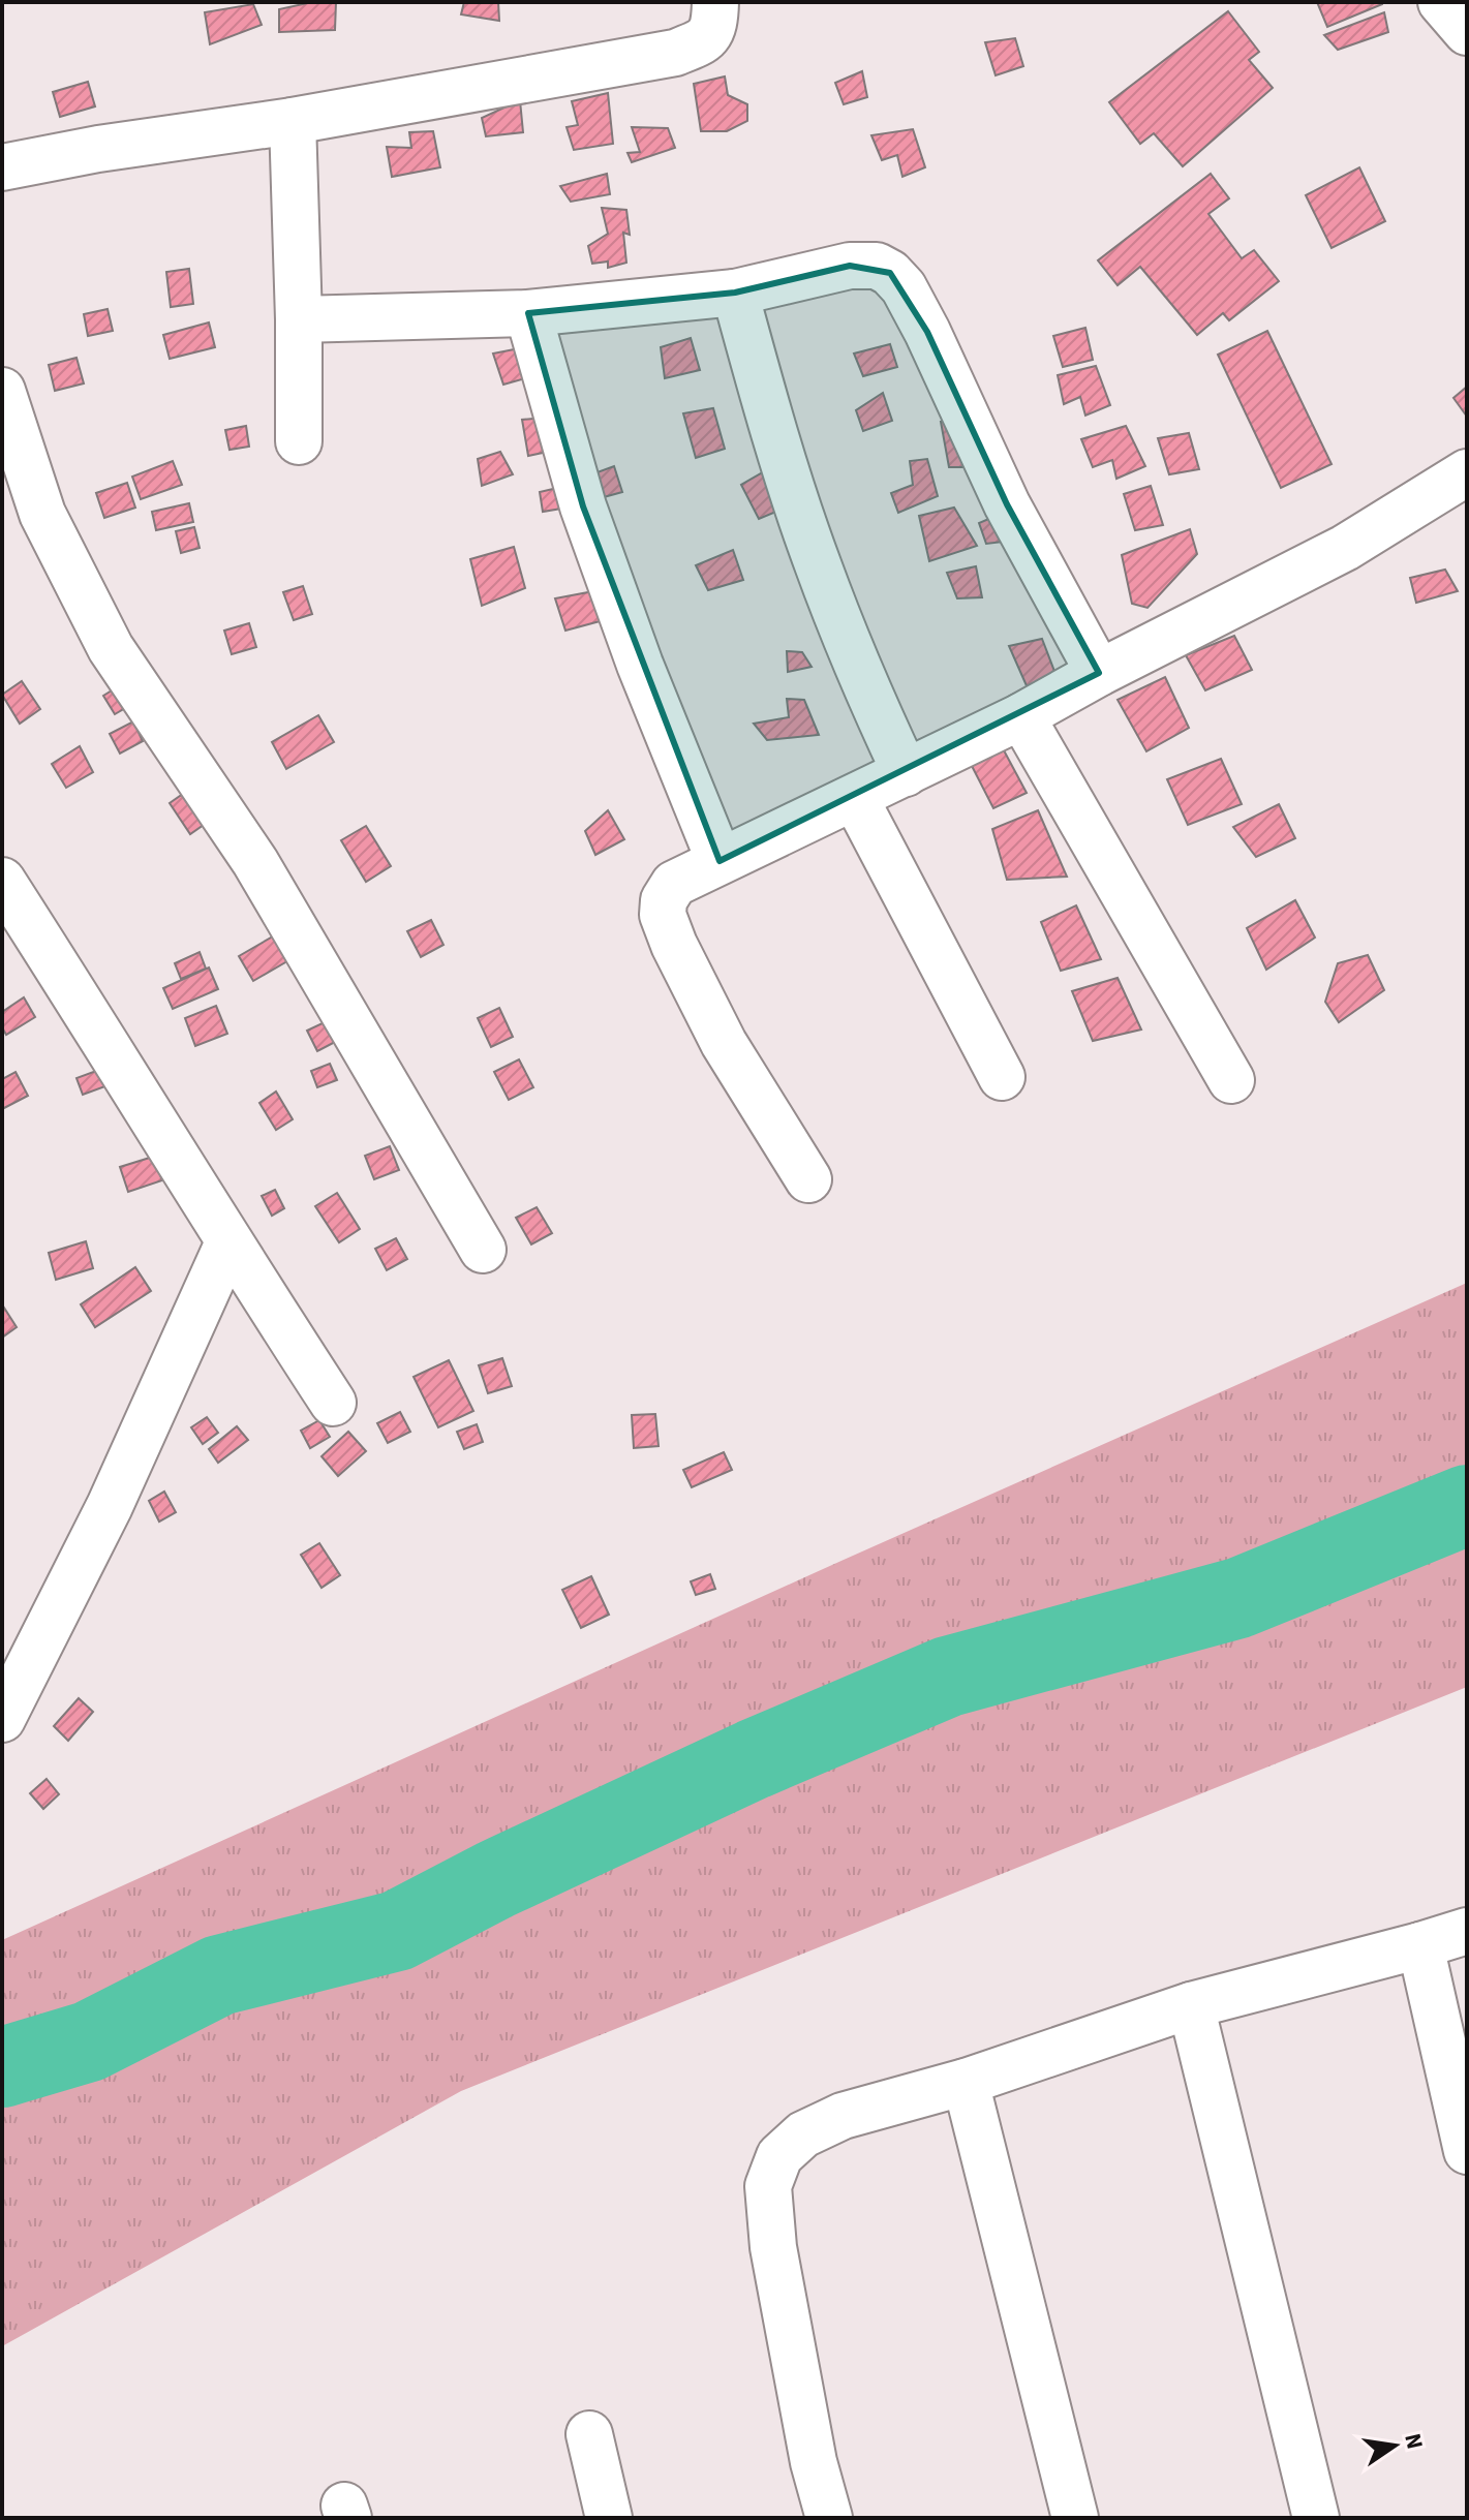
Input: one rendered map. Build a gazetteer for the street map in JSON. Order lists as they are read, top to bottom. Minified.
{"north":"right"}
